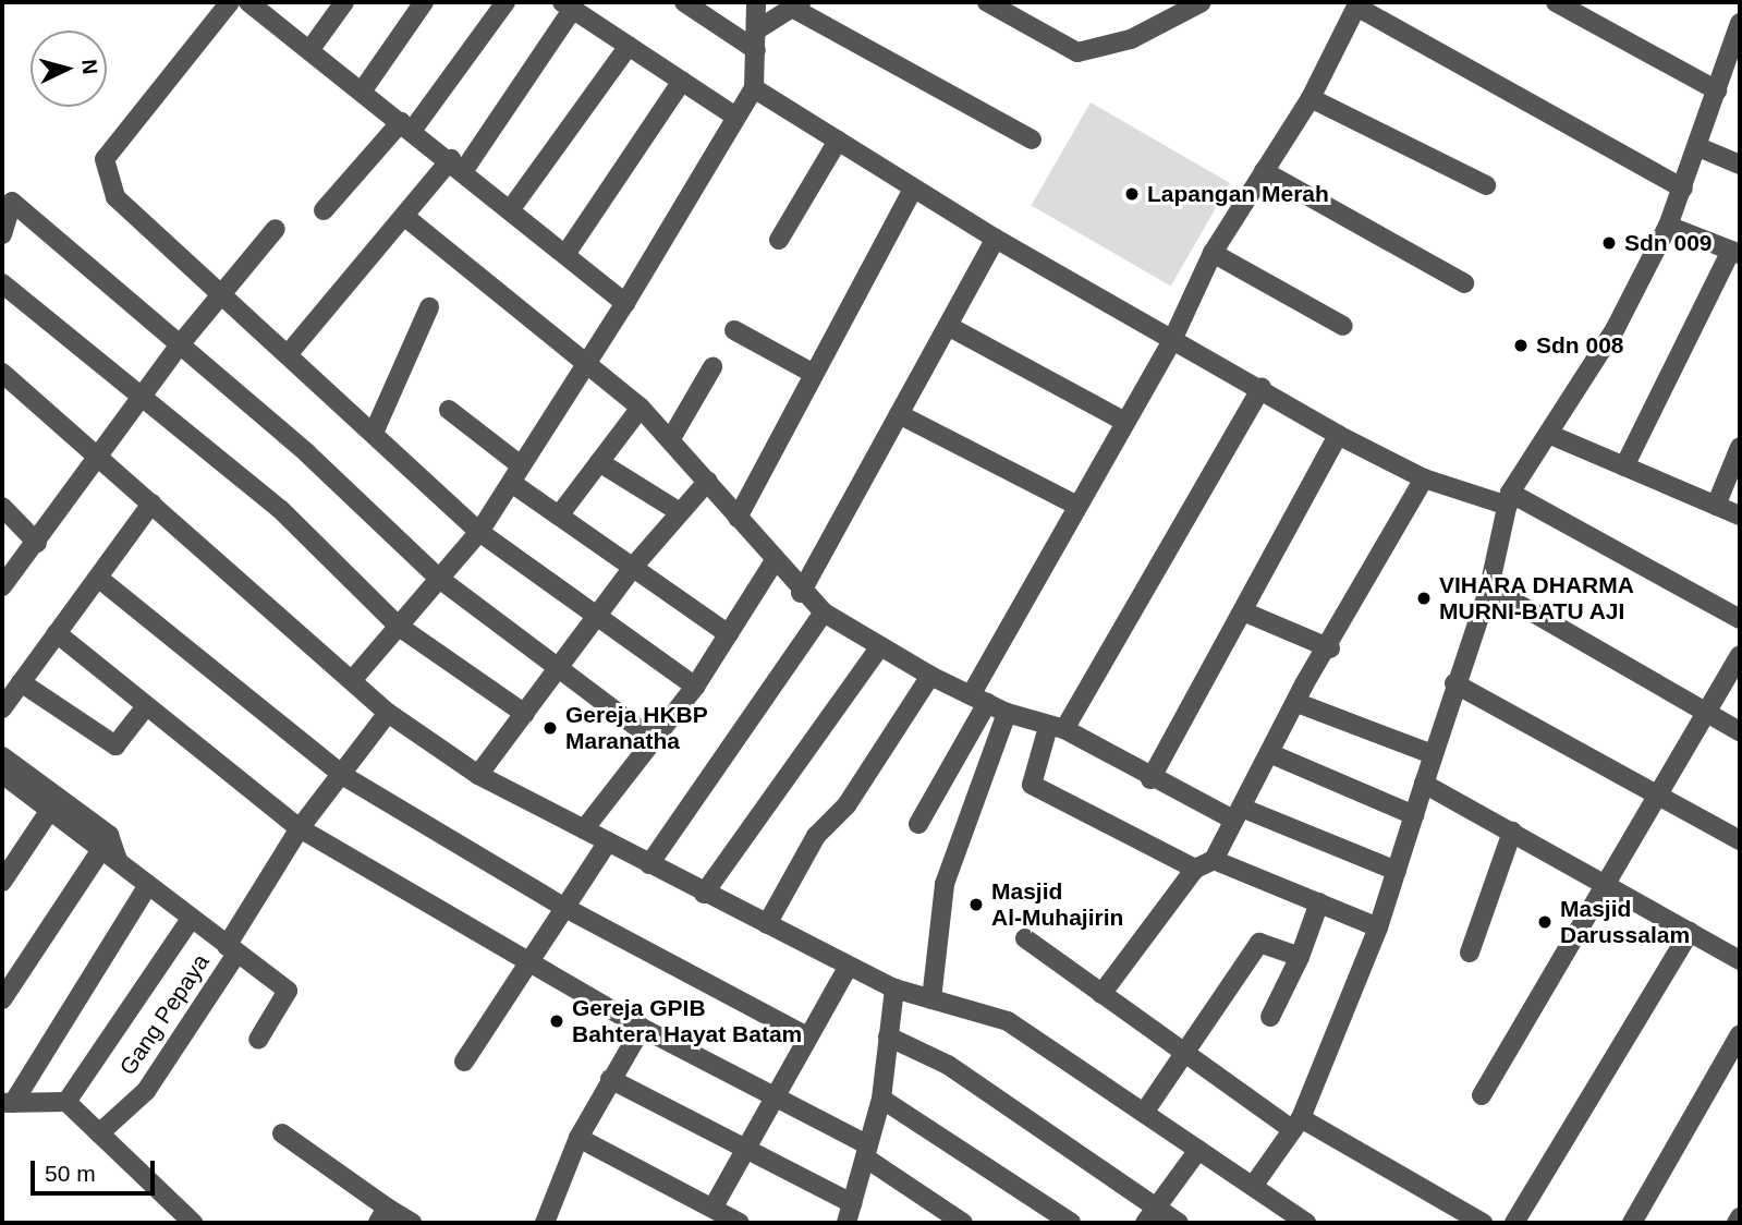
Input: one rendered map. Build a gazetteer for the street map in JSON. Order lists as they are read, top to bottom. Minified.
{"streets":{"street":["Gang Pepaya"]},"places":["Lapangan Merah","Sdn 009","Sdn 008","VIHARA DHARMA MURNI-BATU AJI","Gereja HKBP Maranatha","Masjid Al-Muhajirin","Masjid Darussalam","Gereja GPIB Bahtera Hayat Batam"],"scale_bar":"50 m","north":"right"}
